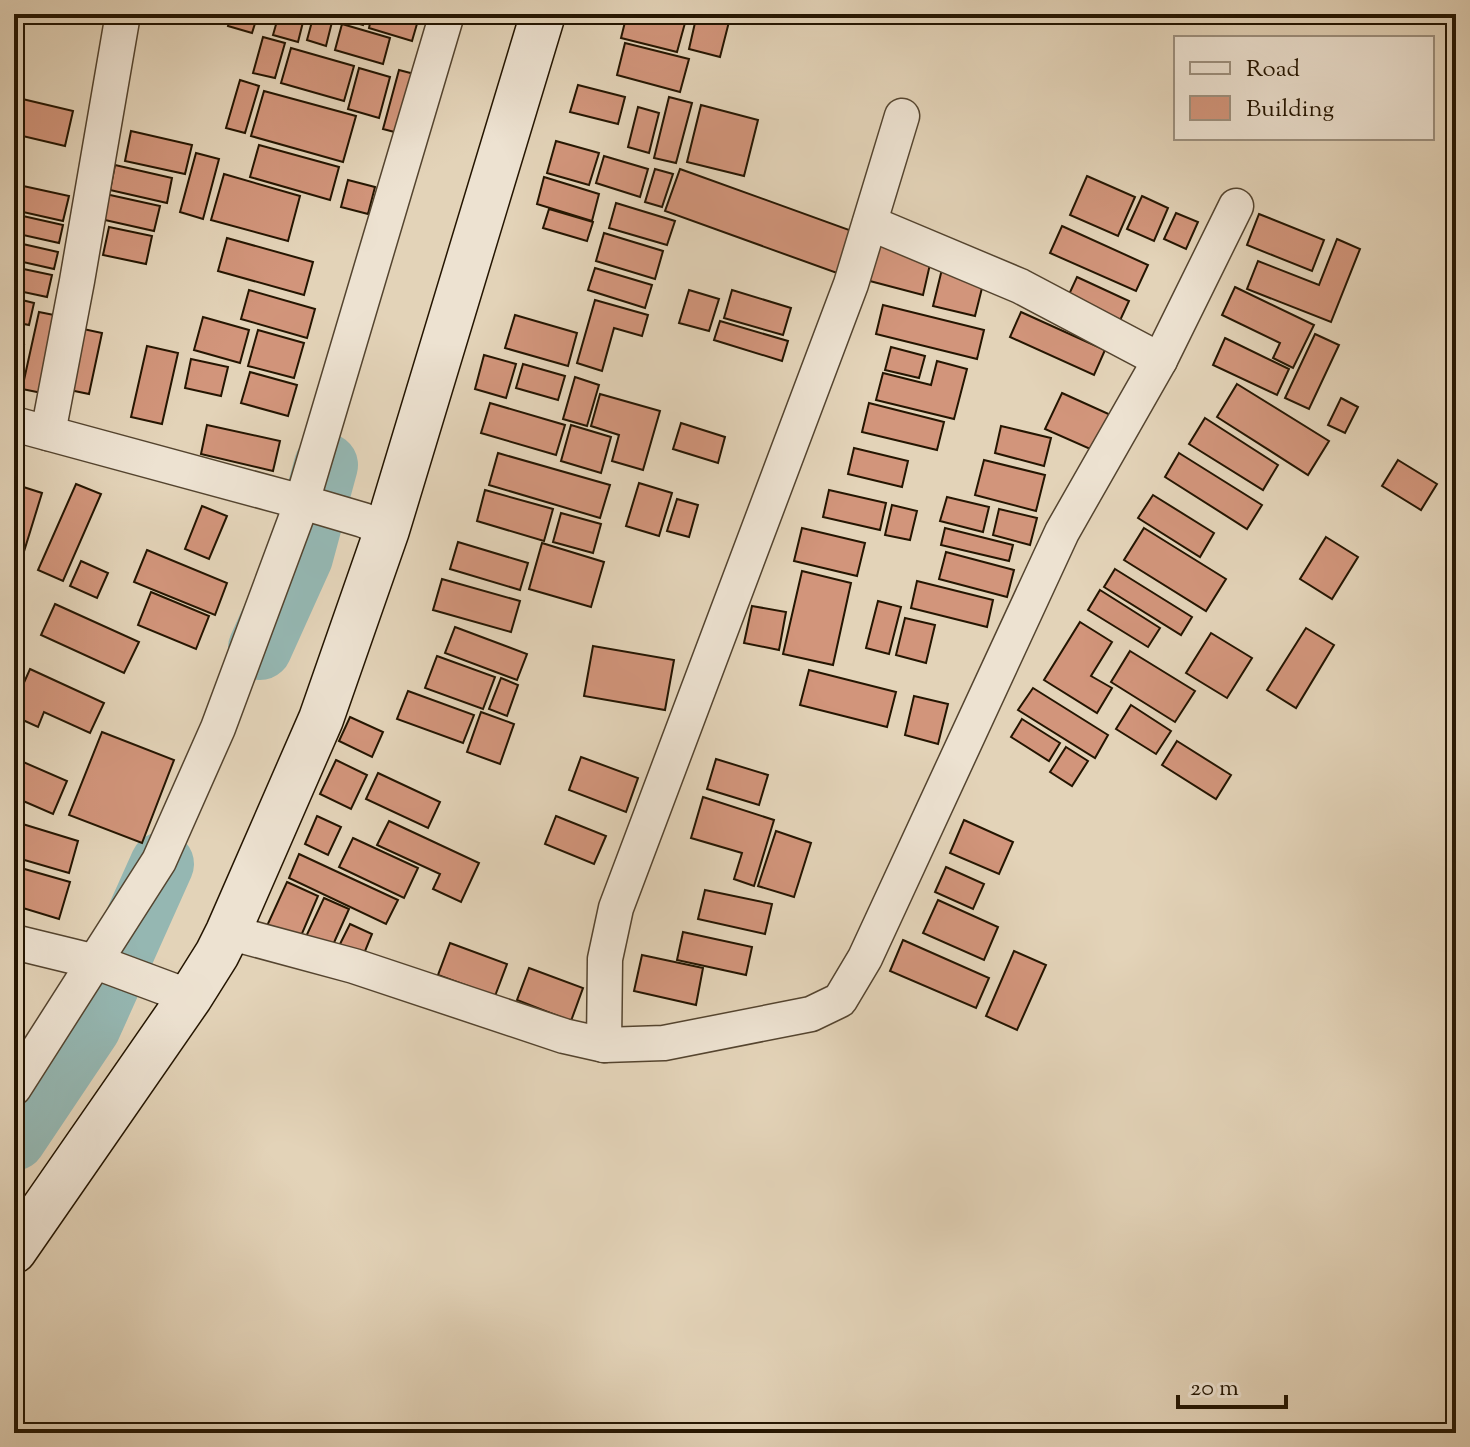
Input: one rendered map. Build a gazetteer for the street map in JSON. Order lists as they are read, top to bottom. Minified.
{"legend":["Road","Building"],"scale_bar":"20 m"}
